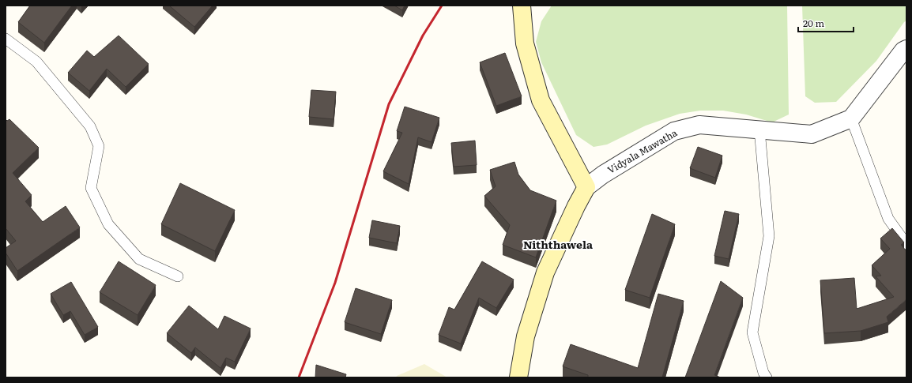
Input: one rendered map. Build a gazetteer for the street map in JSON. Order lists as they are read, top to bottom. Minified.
{"streets":{"street":["Vidyala Mawatha"]},"districts":["Niththawela"],"scale_bar":"20 m"}
